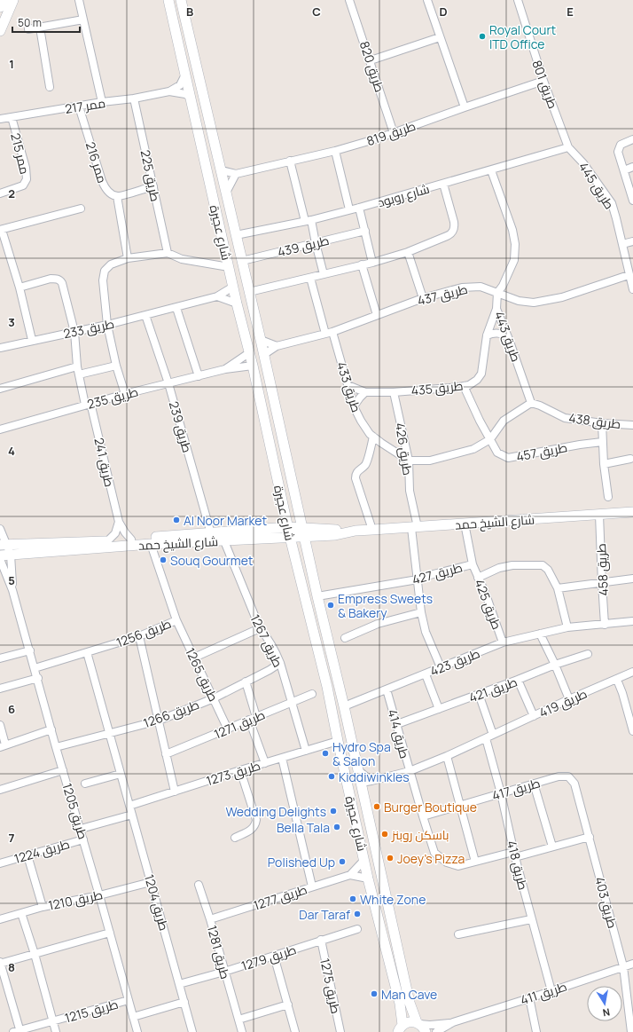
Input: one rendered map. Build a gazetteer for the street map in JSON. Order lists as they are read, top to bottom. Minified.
{"streets":{"street":["طريق 820","طريق 801","ممر 217","طريق 819","ممر 215","ممر 216","طريق 225","طريق 445","شارع روبود","شارع عجيرة","طريق 439","طريق 437","طريق 233","طريق 443","طريق 433","طريق 435","طريق 235","طريق 438","طريق 239","طريق 426","طريق 457","طريق 241","شارع الشيخ حمد","طريق 458","طريق 427","طريق 425","طريق 1256","طريق 1267","طريق 423","طريق 1265","طريق 421","طريق 419","طريق 1266","طريق 1271","طريق 414","طريق 1273","طريق 417","طريق 1205","طريق 1224","طريق 418","طريق 1277","طريق 1210","طريق 1204","طريق 403","طريق 1281","طريق 1279","طريق 1275","طريق 411","طريق 1215"]},"crossings":[["طريق 820","طريق 819"],["طريق 801","طريق 819"],["طريق 801","طريق 445"],["طريق 801","شارع روبود"],["ممر 217","ممر 215"],["ممر 217","ممر 216"],["ممر 217","طريق 225"],["ممر 217","شارع عجيرة"],["طريق 819","شارع عجيرة"],["ممر 216","طريق 225"],["طريق 445","شارع روبود"],["طريق 445","طريق 437"],["شارع روبود","شارع عجيرة"],["شارع روبود","طريق 443"],["شارع عجيرة","طريق 439"],["شارع عجيرة","طريق 437"],["شارع عجيرة","طريق 233"],["شارع عجيرة","طريق 235"],["شارع عجيرة","شارع الشيخ حمد"],["شارع عجيرة","طريق 427"],["شارع عجيرة","طريق 423"],["شارع عجيرة","طريق 419"],["شارع عجيرة","طريق 1273"],["شارع عجيرة","طريق 1277"],["شارع عجيرة","طريق 411"],["طريق 437","طريق 443"],["طريق 437","طريق 433"],["طريق 233","طريق 239"],["طريق 233","طريق 241"],["طريق 443","طريق 435"],["طريق 443","طريق 438"],["طريق 433","طريق 435"],["طريق 433","طريق 426"],["طريق 435","طريق 426"],["طريق 435","طريق 457"],["طريق 235","طريق 239"],["طريق 235","طريق 241"],["طريق 239","شارع الشيخ حمد"],["طريق 239","طريق 1267"],["طريق 426","شارع الشيخ حمد"],["طريق 426","طريق 427"],["طريق 426","طريق 423"],["طريق 241","شارع الشيخ حمد"],["شارع الشيخ حمد","طريق 458"],["شارع الشيخ حمد","طريق 425"],["شارع الشيخ حمد","طريق 1256"],["شارع الشيخ حمد","طريق 1267"],["شارع الشيخ حمد","طريق 1205"],["طريق 458","طريق 423"],["طريق 427","طريق 425"],["طريق 427","طريق 423"],["طريق 425","طريق 423"],["طريق 1256","طريق 1265"],["طريق 1256","طريق 1205"],["طريق 1256","طريق 1204"],["طريق 1267","طريق 1266"],["طريق 1267","طريق 1271"],["طريق 1267","طريق 1273"],["طريق 423","طريق 414"],["طريق 1265","طريق 1266"],["طريق 1265","طريق 1271"],["طريق 421","طريق 414"],["طريق 419","طريق 414"],["طريق 419","طريق 418"],["طريق 1266","طريق 1205"],["طريق 1266","طريق 1204"],["طريق 414","طريق 417"],["طريق 1273","طريق 1204"],["طريق 417","طريق 418"],["طريق 417","طريق 403"],["طريق 1205","طريق 1224"],["طريق 1205","طريق 1210"],["طريق 1205","طريق 1215"],["طريق 418","طريق 411"],["طريق 1277","طريق 1281"],["طريق 1210","طريق 1204"],["طريق 1204","طريق 1279"],["طريق 403","طريق 411"],["طريق 1281","طريق 1279"],["طريق 1279","طريق 1275"]],"places":["Royal Court ITD Office","Al Noor Market","Souq Gourmet","Empress Sweets & Bakery","Hydro Spa & Salon","Kiddiwinkles","Burger Boutique","Wedding Delights","Bella Tala","باسكن روبنز","Joey's Pizza","Polished Up","White Zone","Dar Taraf","Man Cave"],"scale_bar":"50 m","north":"bottom","grid":{"columns":["B","C","D","E"],"rows":["1","2","3","4","5","6","7","8"]}}
